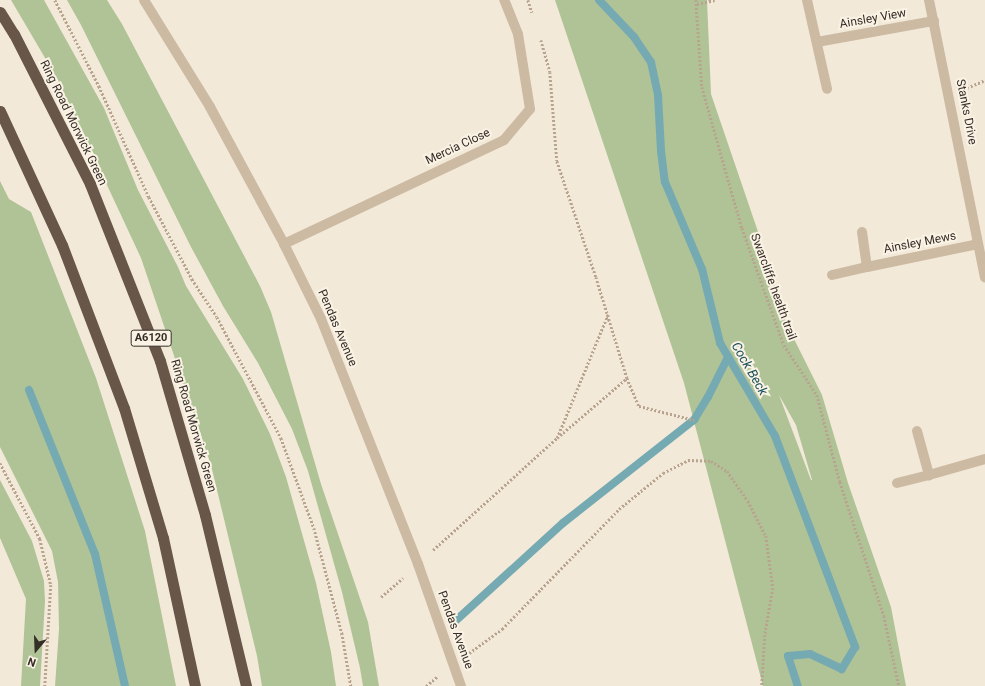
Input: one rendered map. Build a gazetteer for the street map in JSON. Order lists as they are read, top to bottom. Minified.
{"streets":{"highway":["Ring Road Morwick Green","A6120"],"street":["Ainsley View","Stanks Drive","Mercia Close","Ainsley Mews","Pendas Avenue"],"path":["Swarcliffe health trail"]},"crossings":[["Ainsley View","Stanks Drive"],["Stanks Drive","Ainsley Mews"],["Mercia Close","Pendas Avenue"]],"water":["Cock Beck"],"north":"bottom"}
